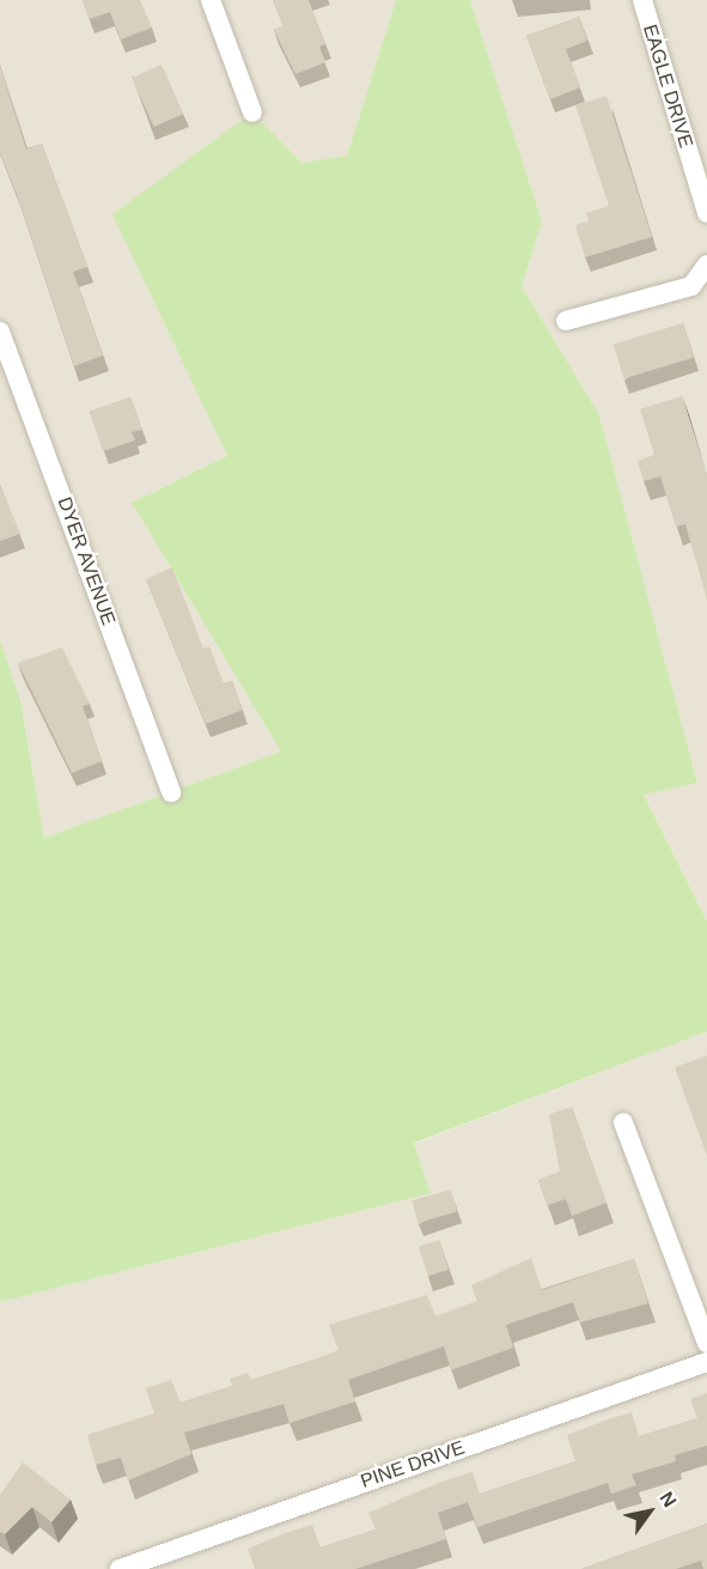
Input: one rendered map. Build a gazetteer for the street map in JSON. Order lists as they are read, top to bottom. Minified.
{"streets":{"street":["EAGLE DRIVE","DYER AVENUE","PINE DRIVE"]},"north":"top right"}
